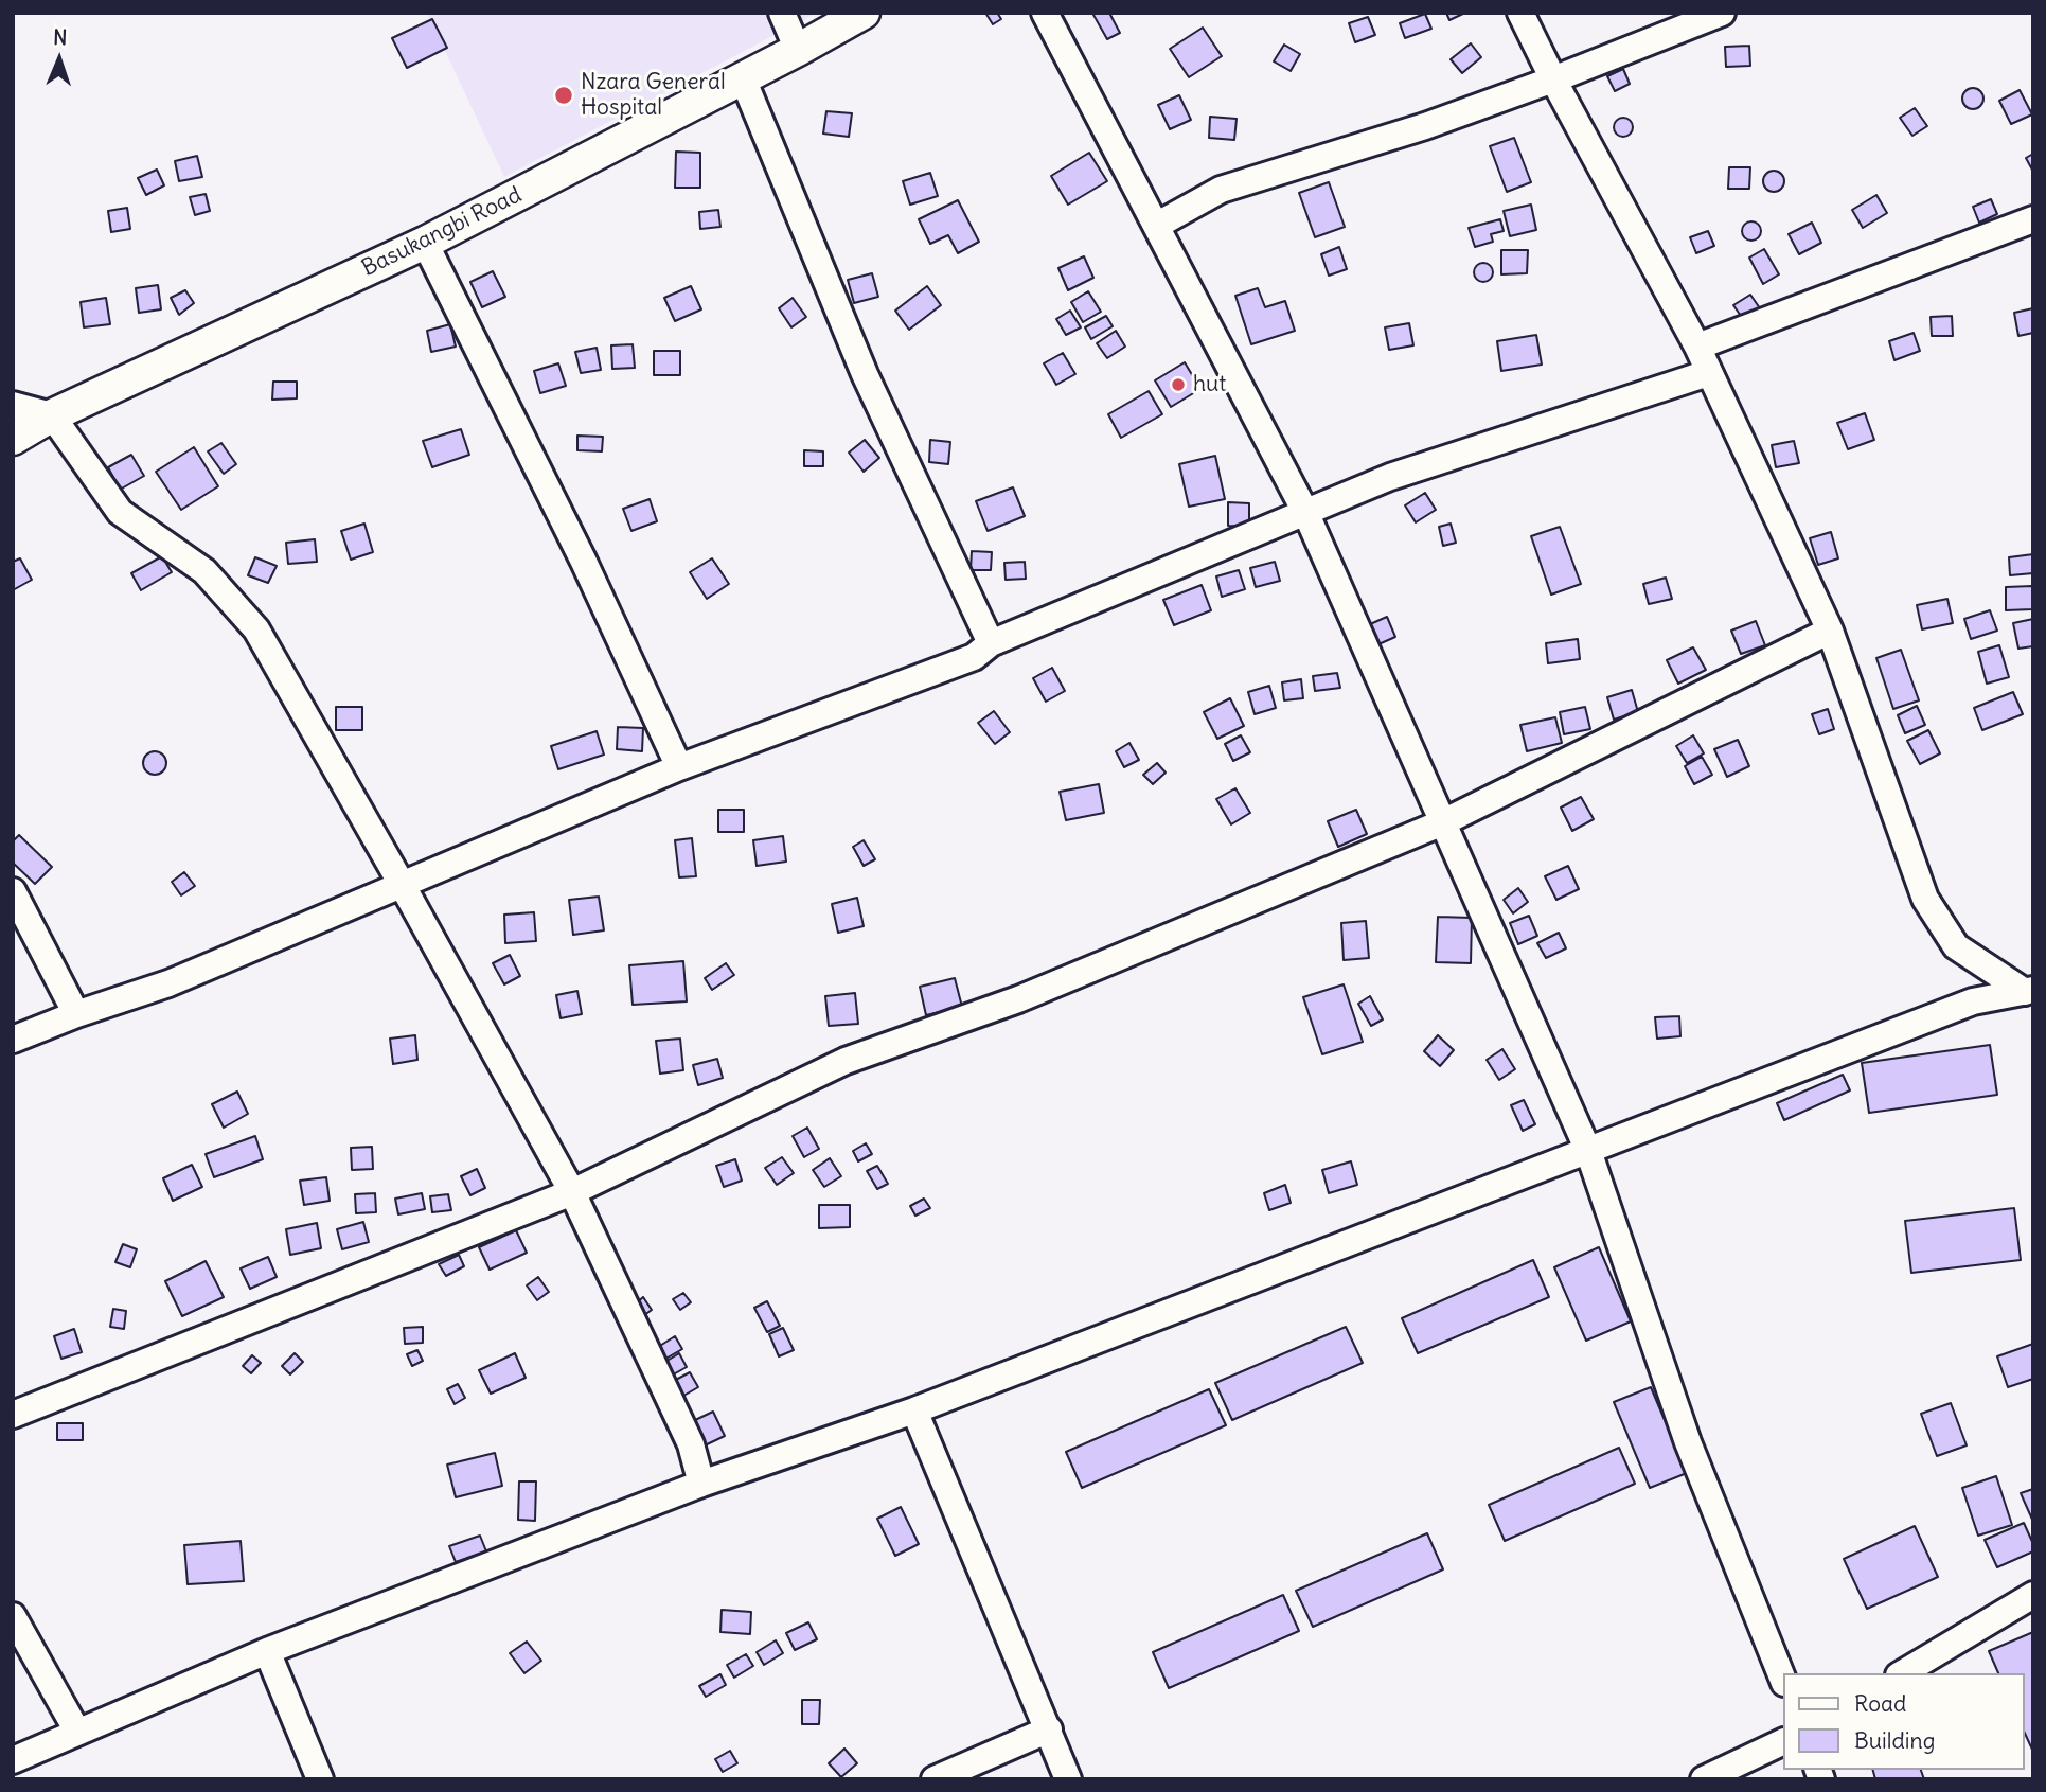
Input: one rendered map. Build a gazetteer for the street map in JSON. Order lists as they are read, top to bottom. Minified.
{"streets":{"street":["Basukangbi Road"]},"places":["Nzara General Hospital","hut"],"legend":["Road","Building"],"north":"top"}
